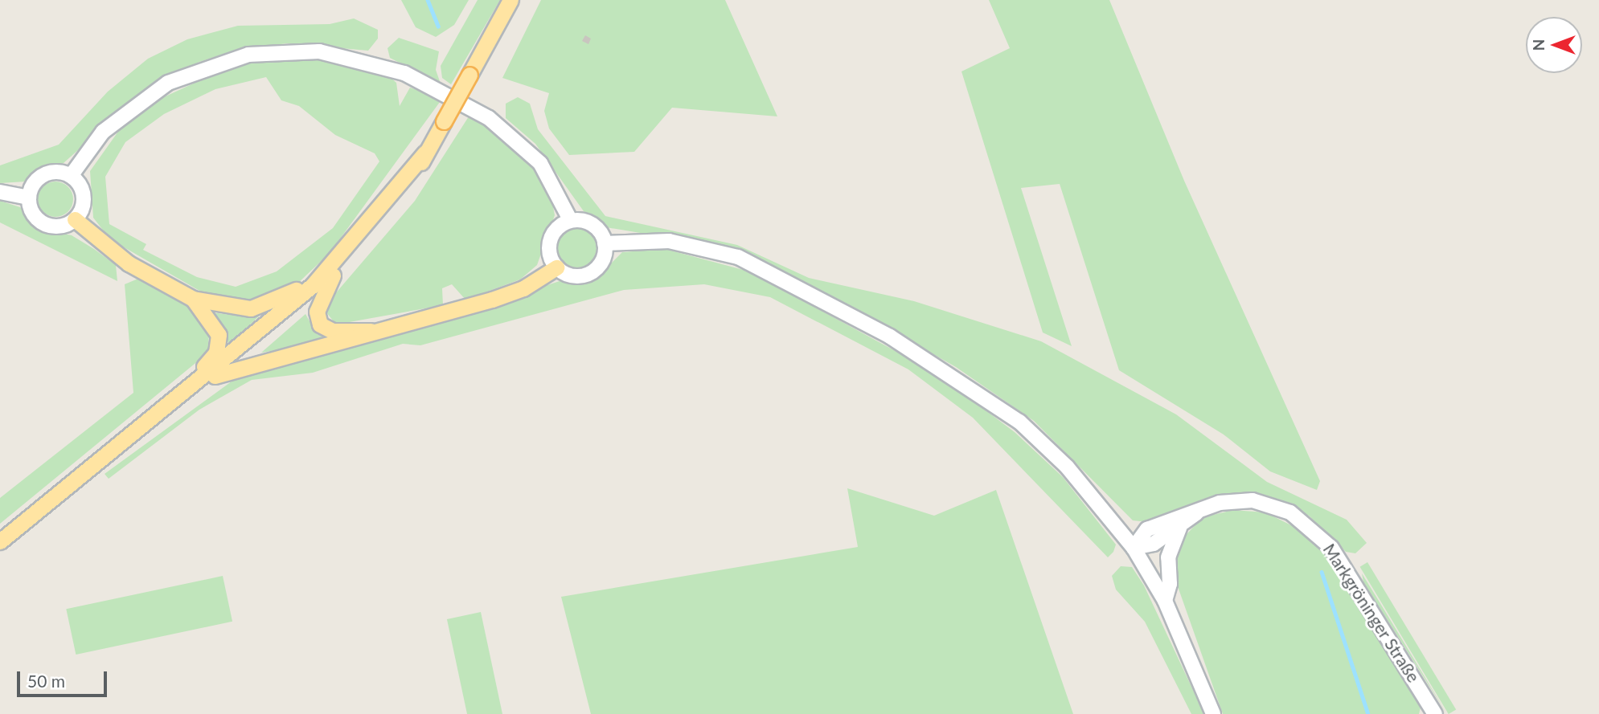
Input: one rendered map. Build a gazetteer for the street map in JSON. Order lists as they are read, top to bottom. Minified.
{"streets":{"main road":["Markgröninger Straße"]},"scale_bar":"50 m","north":"left"}
